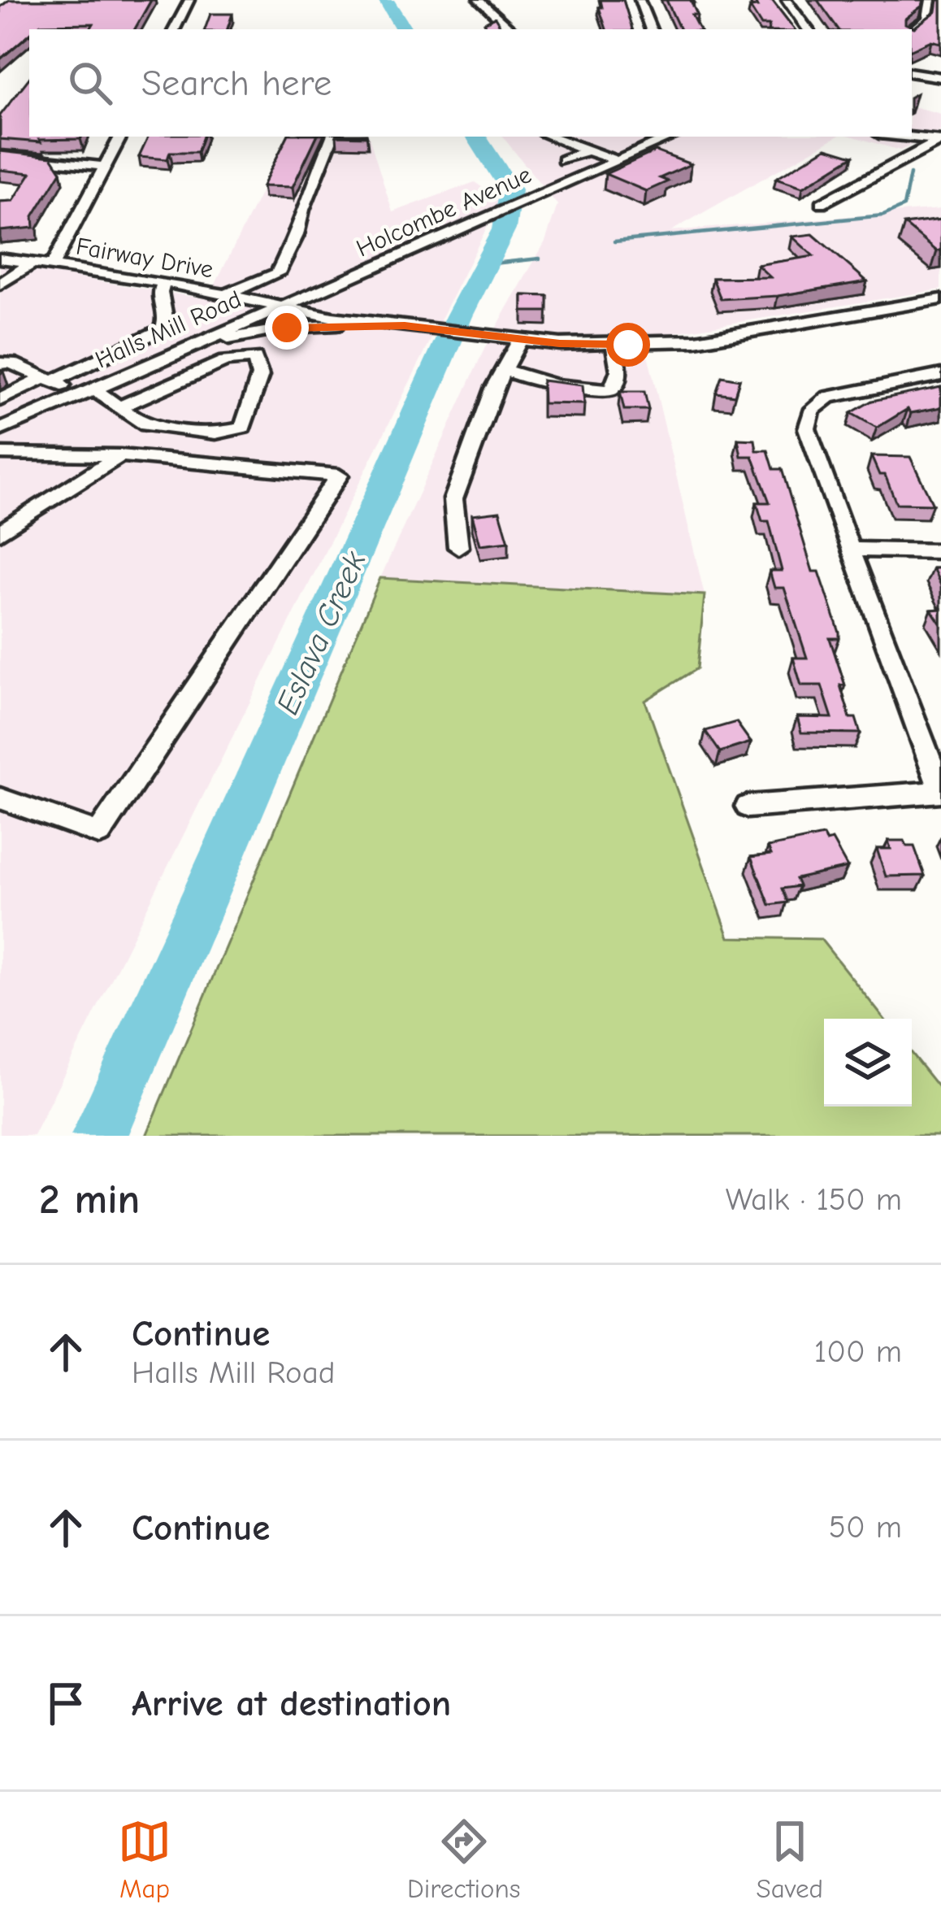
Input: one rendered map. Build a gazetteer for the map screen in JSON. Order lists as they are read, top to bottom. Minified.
{"streets":{"street":["Holcombe Avenue","Fairway Drive","Halls Mill Road"]},"crossings":[["Holcombe Avenue","Fairway Drive"],["Holcombe Avenue","Halls Mill Road"],["Fairway Drive","Halls Mill Road"]],"water":["Eslava Creek"],"page":{"search":"Search here","heading":["2 min","Walk · 150 m"],"list":[["Continue","Halls Mill Road","100 m"],["Continue","50 m"],"Arrive at destination"],"nav":["Map","Directions","Saved"]}}
